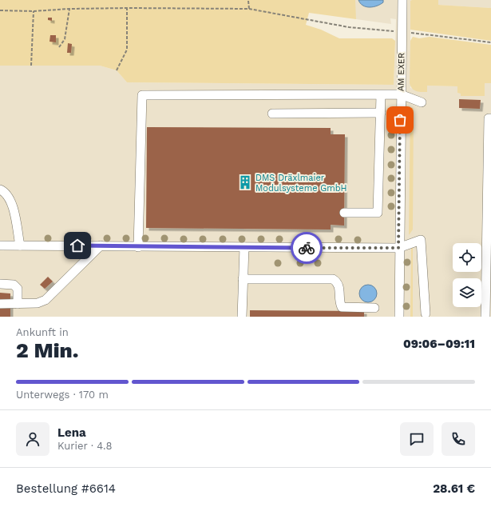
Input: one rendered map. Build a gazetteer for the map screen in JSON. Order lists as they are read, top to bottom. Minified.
{"streets":{"street":["AM EXER"]},"places":{"building":["DMS Dräxlmaier Modulsysteme GmbH"]},"page":{"heading":["2 Min.","Ankunft in","09:06–09:11"],"panel":["Lena","Kurier · 4.8","Bestellung #6614","28.61 €"],"bar":"Unterwegs · 170 m"}}
